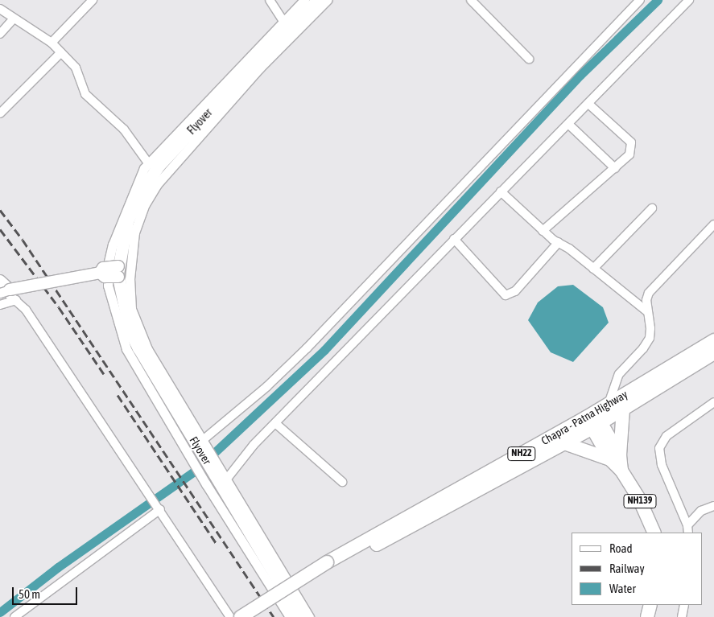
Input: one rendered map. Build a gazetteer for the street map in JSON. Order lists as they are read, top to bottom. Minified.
{"streets":{"highway":["Chapra - Patna Highway","NH22","NH139"],"main road":["Flyover"]},"crossings":[["Chapra - Patna Highway","NH22"],["Chapra - Patna Highway","NH139"]],"legend":["Road","Railway","Water"],"scale_bar":"50 m"}
